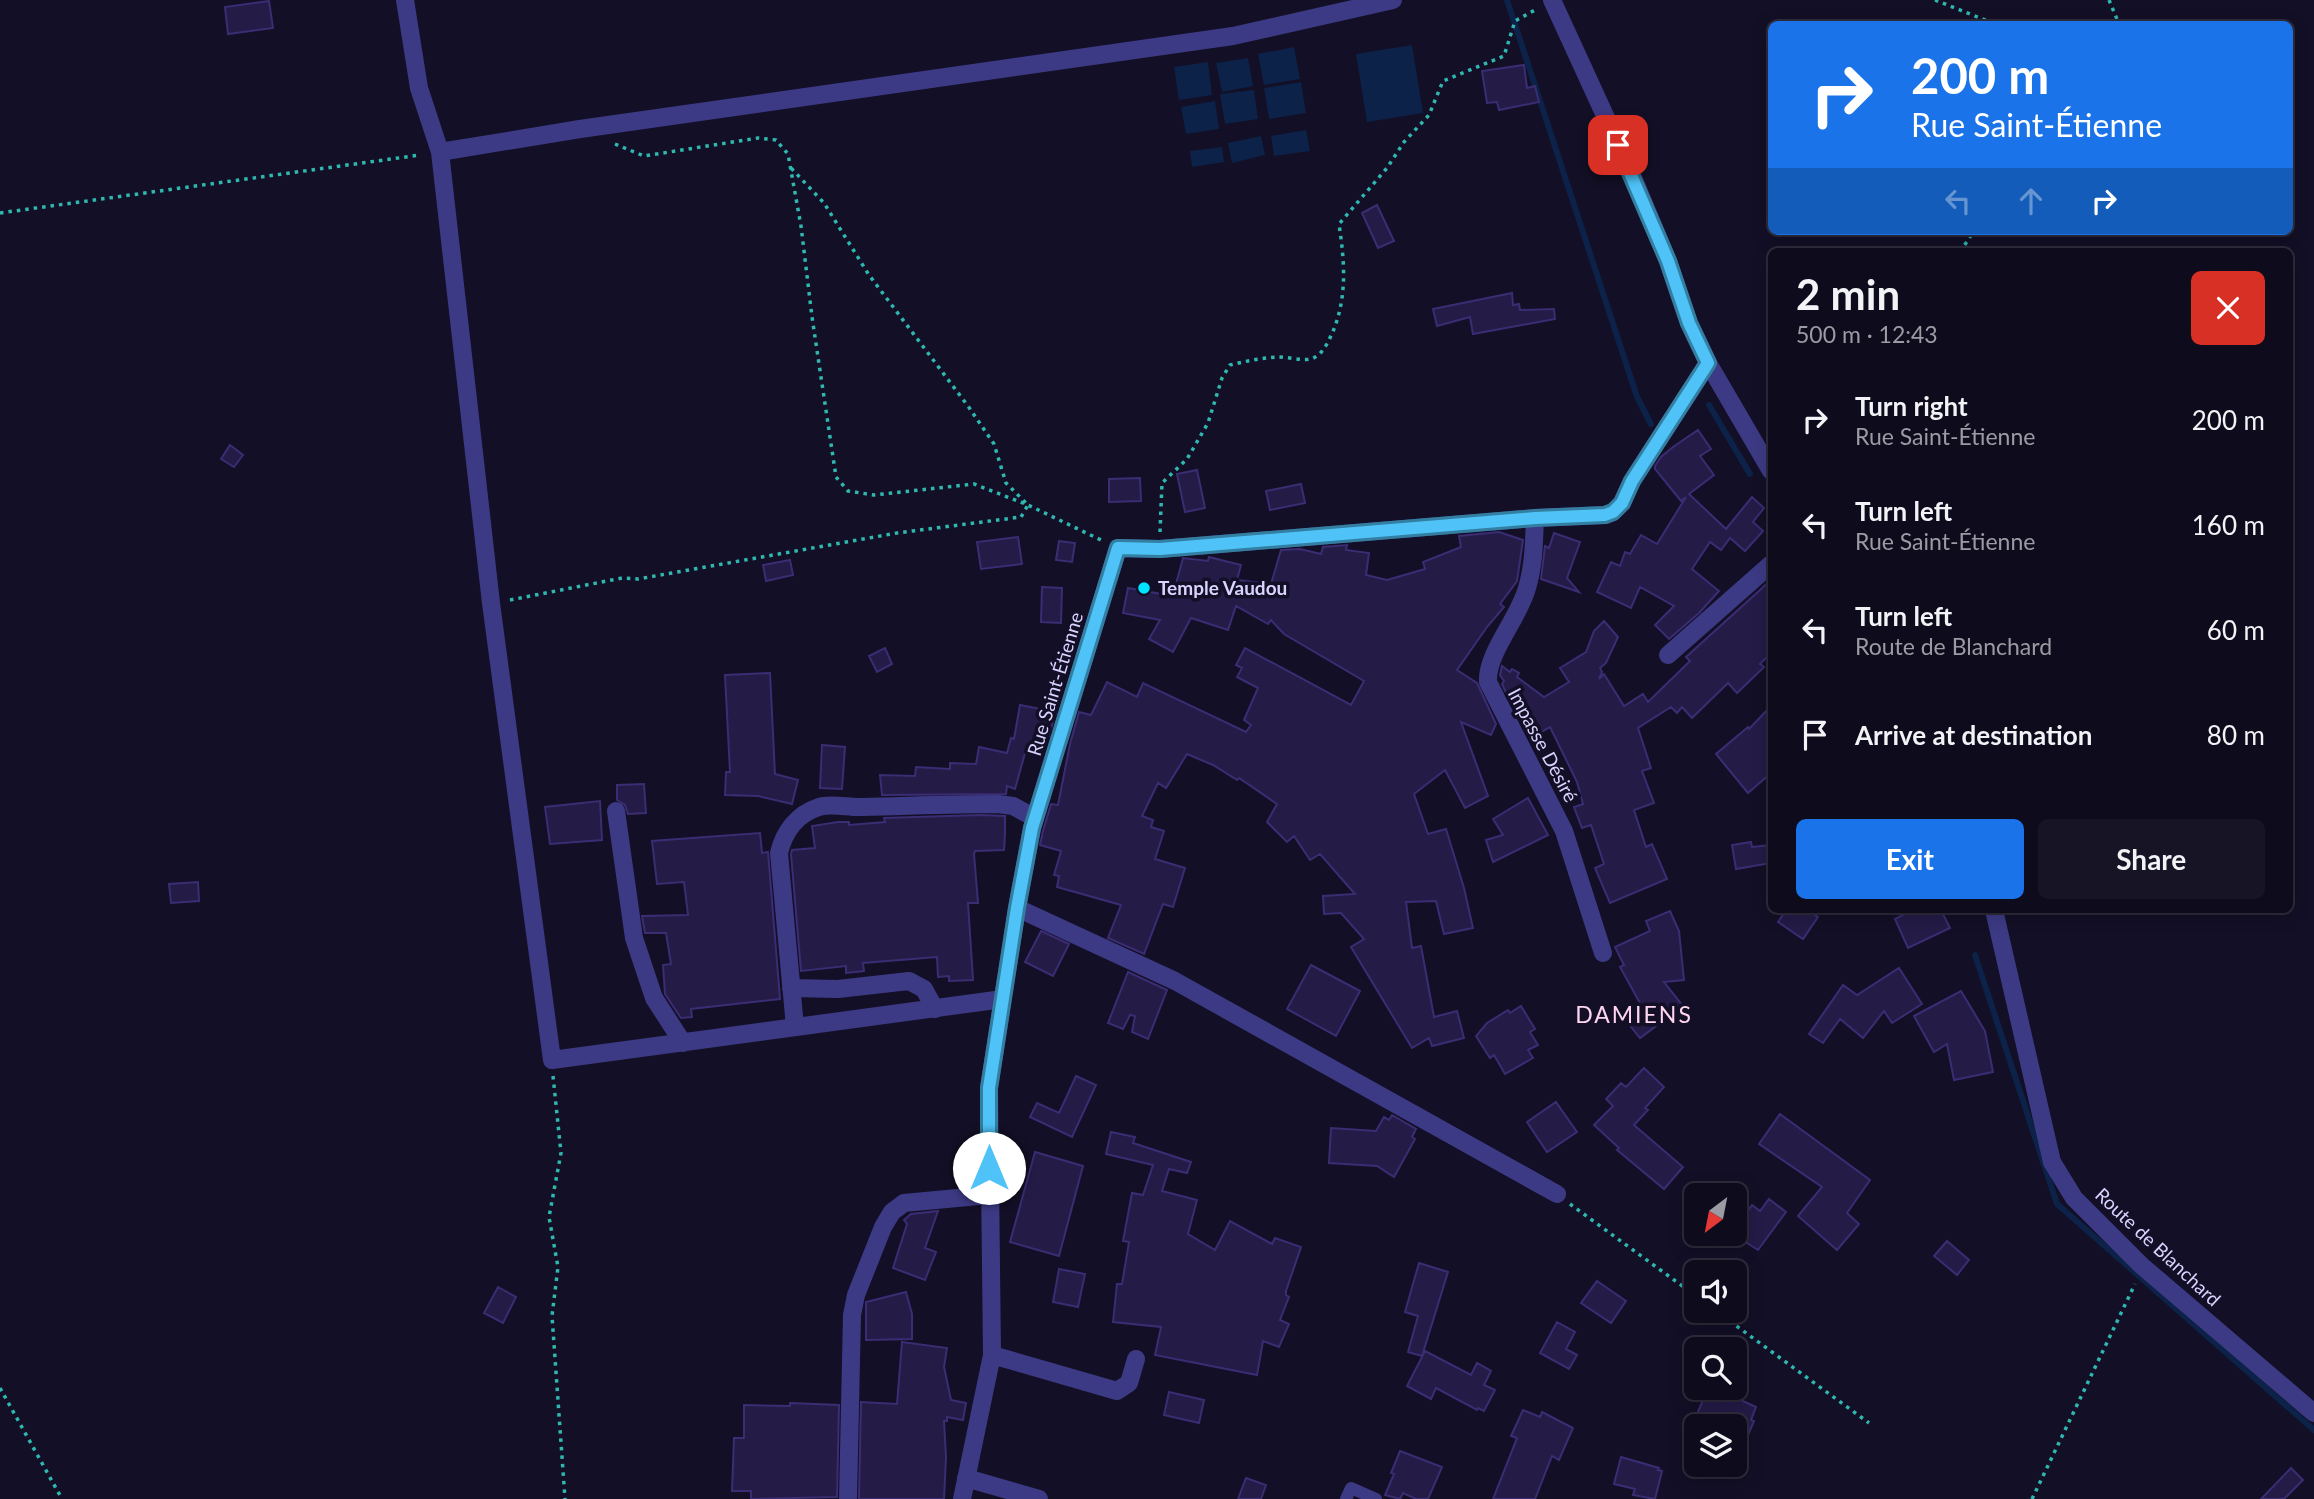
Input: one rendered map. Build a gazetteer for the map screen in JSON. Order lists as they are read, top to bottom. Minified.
{"streets":{"street":["Rue Saint-Étienne","Impasse Désiré","Route de Blanchard"]},"districts":["DAMIENS"],"places":["Temple Vaudou"],"north":"bottom left","page":{"turn":["200 m","Rue Saint-Étienne"],"heading":["2 min","500 m · 12:43"],"list":[{"name":"Turn right","note":"Rue Saint-Étienne","value":"200 m"},{"name":"Turn left","note":"Rue Saint-Étienne","value":"160 m"},{"name":"Turn left","note":"Route de Blanchard","value":"60 m"},{"name":"Arrive at destination","value":"80 m"}],"buttons":["Exit","Share"]}}
